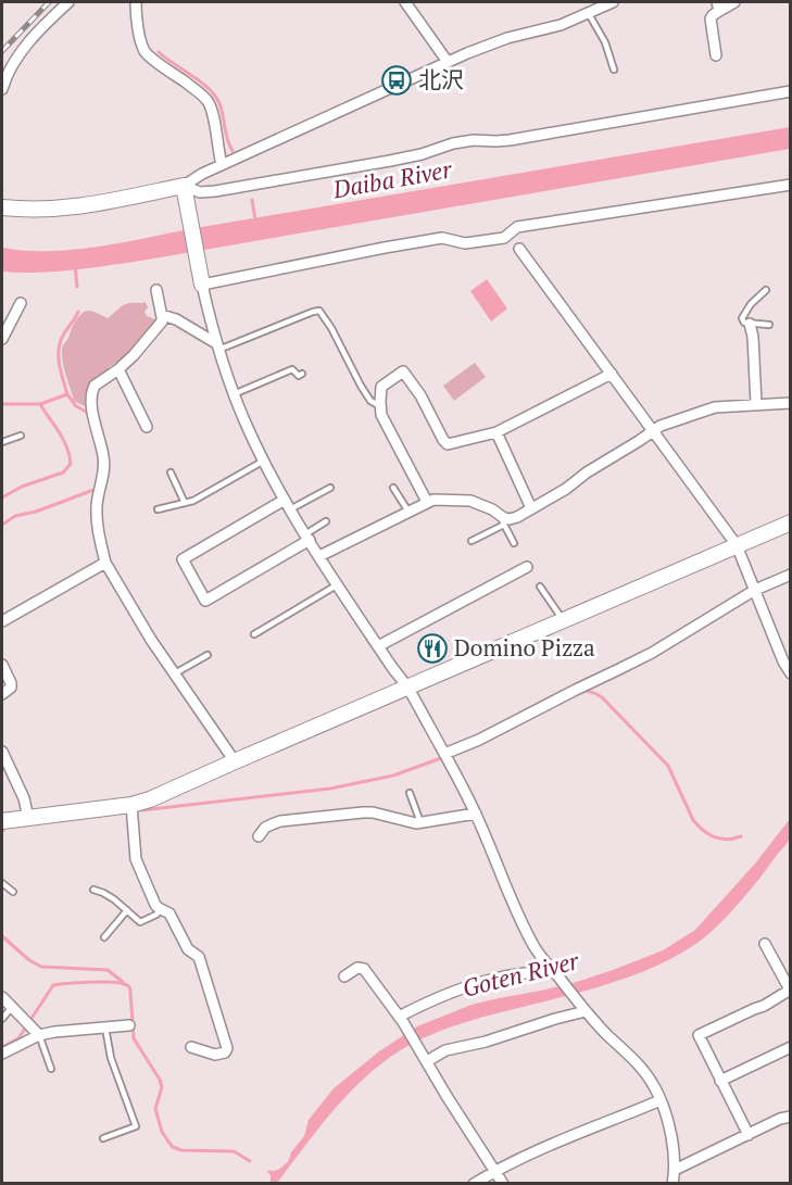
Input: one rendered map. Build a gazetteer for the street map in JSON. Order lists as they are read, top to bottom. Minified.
{"water":["Daiba River","Goten River"],"places":{"bus stop":["北沢"],"restaurant":["Domino Pizza"]}}
